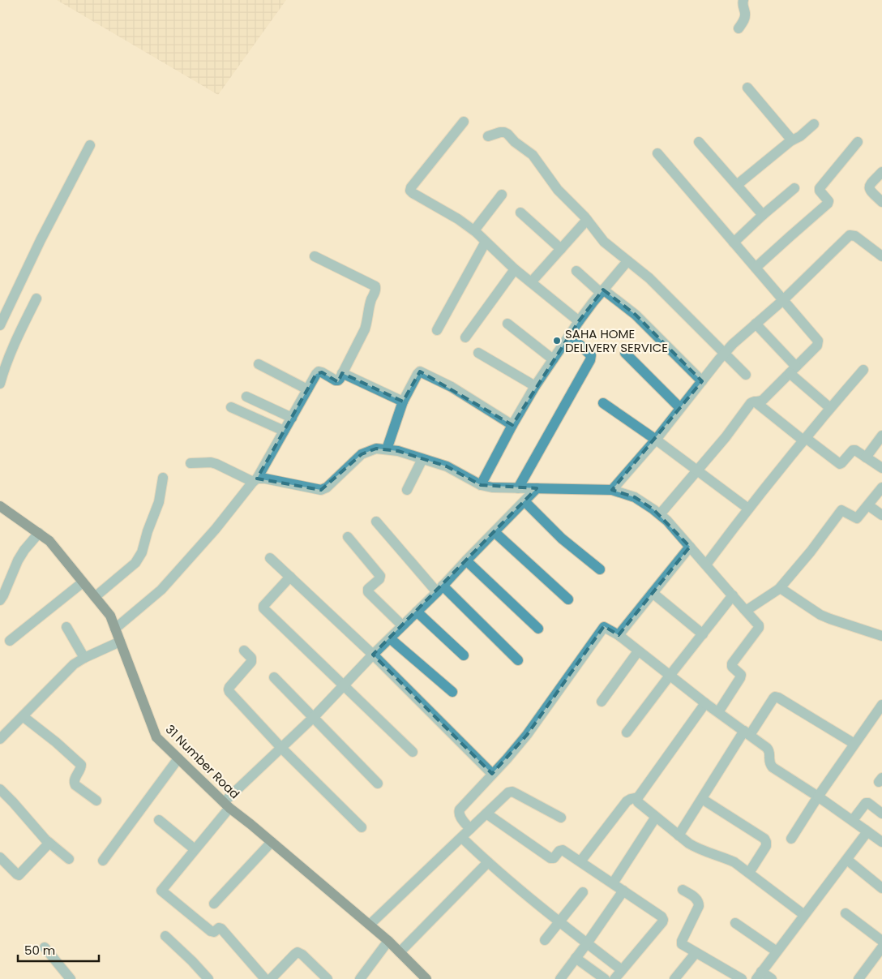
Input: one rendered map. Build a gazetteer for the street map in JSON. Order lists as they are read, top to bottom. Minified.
{"streets":{"main road":["31 Number Road"]},"places":["SAHA HOME DELIVERY SERVICE"],"scale_bar":"50 m"}
